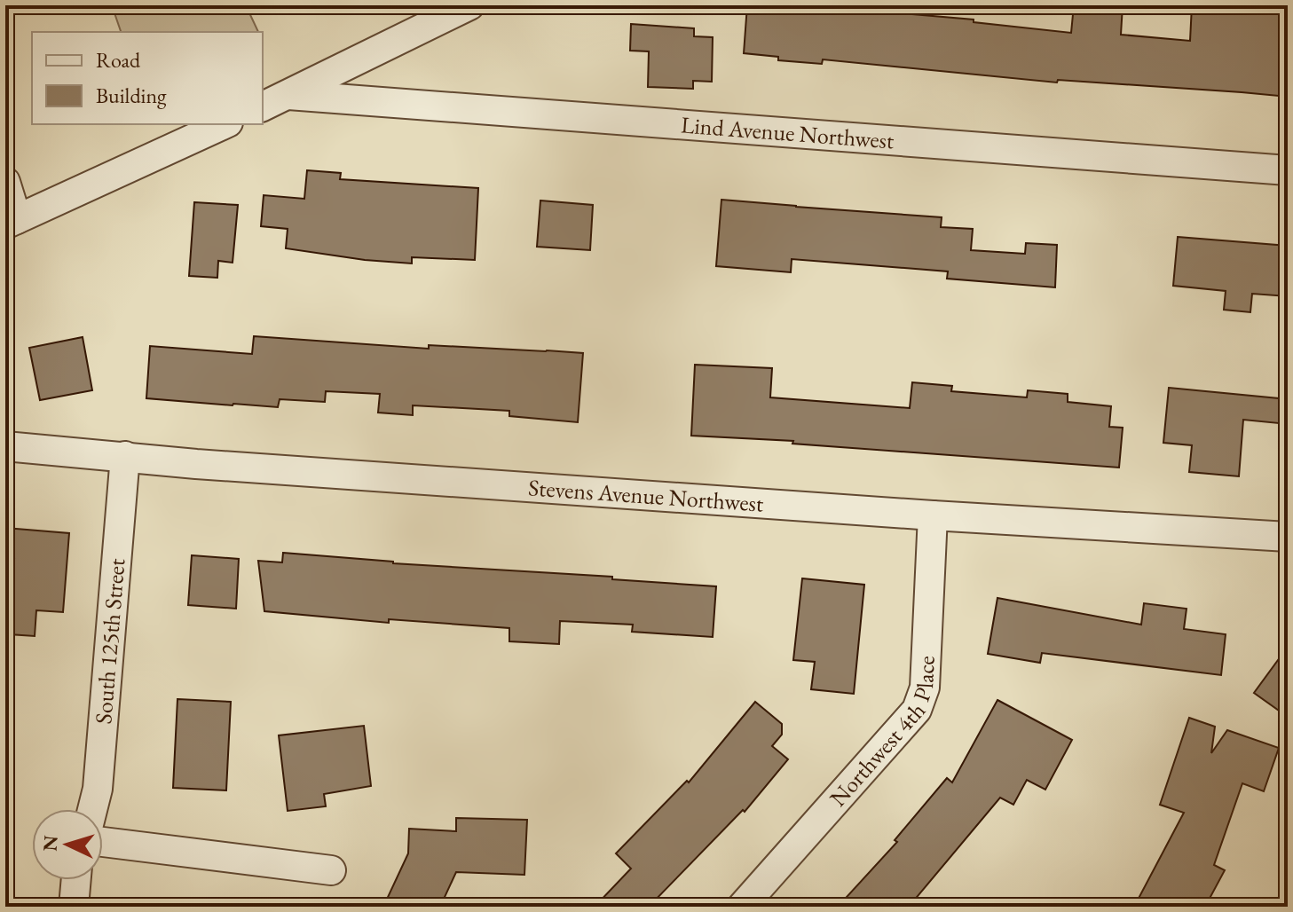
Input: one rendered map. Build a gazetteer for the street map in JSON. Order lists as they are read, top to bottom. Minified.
{"streets":{"street":["Lind Avenue Northwest","Stevens Avenue Northwest","South 125th Street","Northwest 4th Place"]},"crossings":[["Stevens Avenue Northwest","South 125th Street"],["Stevens Avenue Northwest","Northwest 4th Place"]],"legend":["Road","Building"],"north":"left"}
